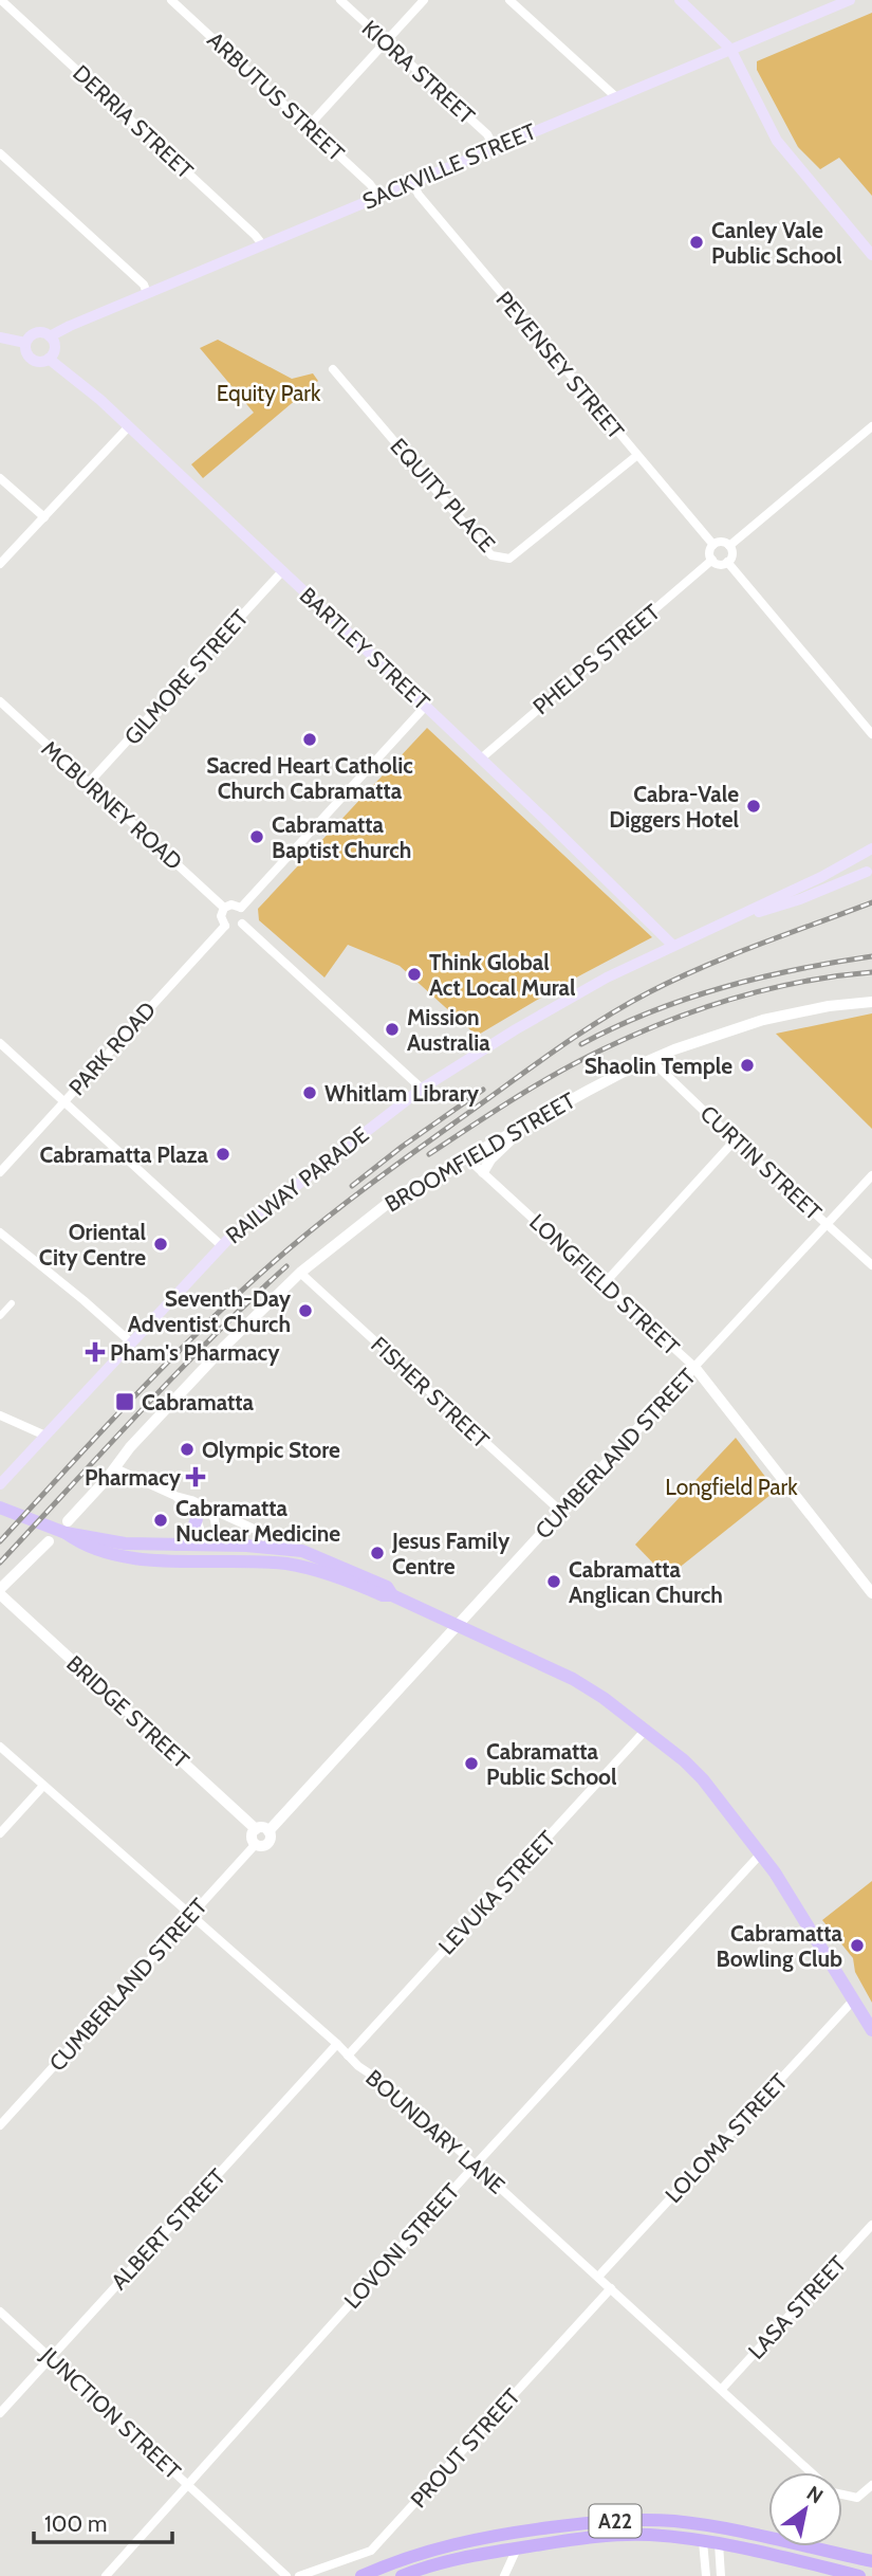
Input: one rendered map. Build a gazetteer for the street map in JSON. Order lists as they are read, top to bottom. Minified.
{"streets":{"highway":["A22"],"main road":["SACKVILLE STREET","BARTLEY STREET","RAILWAY PARADE"],"street":["KIORA STREET","ARBUTUS STREET","DERRIA STREET","PEVENSEY STREET","EQUITY PLACE","PHELPS STREET","GILMORE STREET","MCBURNEY ROAD","PARK ROAD","BROOMFIELD STREET","CURTIN STREET","LONGFIELD STREET","FISHER STREET","CUMBERLAND STREET","BRIDGE STREET","LEVUKA STREET","BOUNDARY LANE","LOLOMA STREET","ALBERT STREET","LOVONI STREET","LASA STREET","JUNCTION STREET","PROUT STREET"]},"crossings":[["KIORA STREET","SACKVILLE STREET"],["ARBUTUS STREET","SACKVILLE STREET"],["DERRIA STREET","SACKVILLE STREET"],["SACKVILLE STREET","PEVENSEY STREET"],["SACKVILLE STREET","BARTLEY STREET"],["PEVENSEY STREET","EQUITY PLACE"],["PEVENSEY STREET","PHELPS STREET"],["BARTLEY STREET","PHELPS STREET"],["BARTLEY STREET","GILMORE STREET"],["BARTLEY STREET","RAILWAY PARADE"],["GILMORE STREET","MCBURNEY ROAD"],["MCBURNEY ROAD","PARK ROAD"],["BROOMFIELD STREET","CURTIN STREET"],["BROOMFIELD STREET","LONGFIELD STREET"],["BROOMFIELD STREET","FISHER STREET"],["CURTIN STREET","CUMBERLAND STREET"],["LONGFIELD STREET","CUMBERLAND STREET"],["FISHER STREET","CUMBERLAND STREET"],["CUMBERLAND STREET","BRIDGE STREET"],["CUMBERLAND STREET","BOUNDARY LANE"],["LEVUKA STREET","BOUNDARY LANE"],["BOUNDARY LANE","LOLOMA STREET"],["BOUNDARY LANE","ALBERT STREET"],["BOUNDARY LANE","LOVONI STREET"],["BOUNDARY LANE","LASA STREET"],["BOUNDARY LANE","PROUT STREET"],["ALBERT STREET","JUNCTION STREET"],["LOVONI STREET","JUNCTION STREET"]],"parks":["Equity Park","Longfield Park"],"places":{"other":["Canley Vale Public School","Sacred Heart Catholic Church Cabramatta","Cabra-Vale Diggers Hotel","Cabramatta Baptist Church","Think Global Act Local Mural","Mission Australia","Shaolin Temple","Whitlam Library","Cabramatta Plaza","Oriental City Centre","Seventh-Day Adventist Church","Olympic Store","Cabramatta Nuclear Medicine","Jesus Family Centre","Cabramatta Anglican Church","Cabramatta Public School","Cabramatta Bowling Club"],"health":["Pham's Pharmacy","Pharmacy"],"transit":["Cabramatta"]},"scale_bar":"100 m","north":"top right"}
